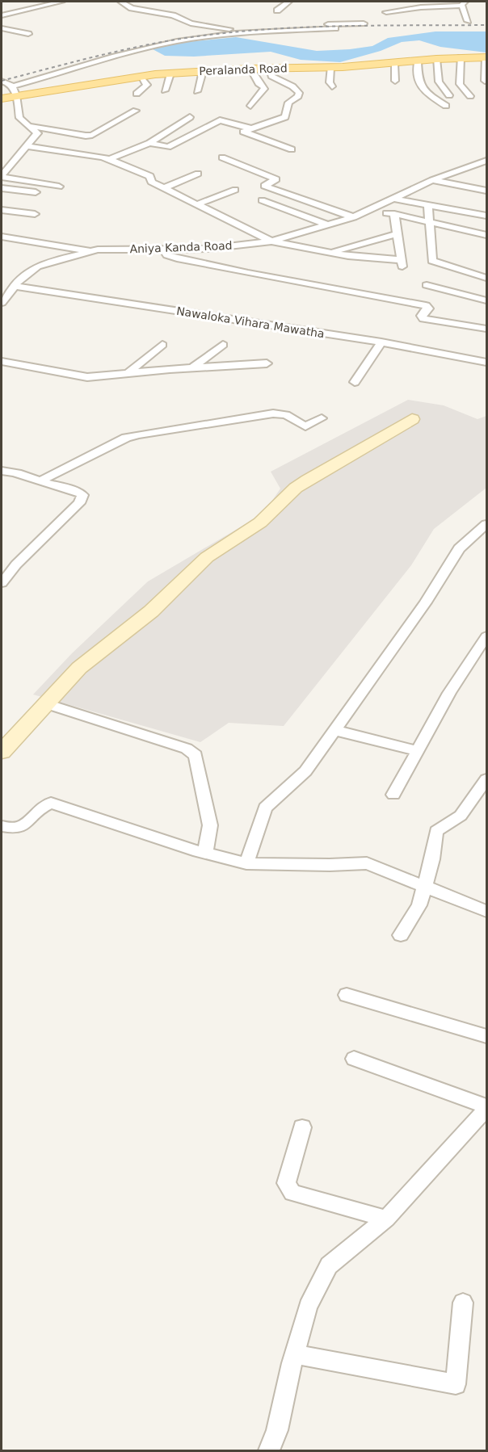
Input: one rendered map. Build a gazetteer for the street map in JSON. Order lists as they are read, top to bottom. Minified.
{"streets":{"main road":["Peralanda Road"],"street":["Aniya Kanda Road","Nawaloka Vihara Mawatha"]},"crossings":[["Aniya Kanda Road","Nawaloka Vihara Mawatha"]]}
